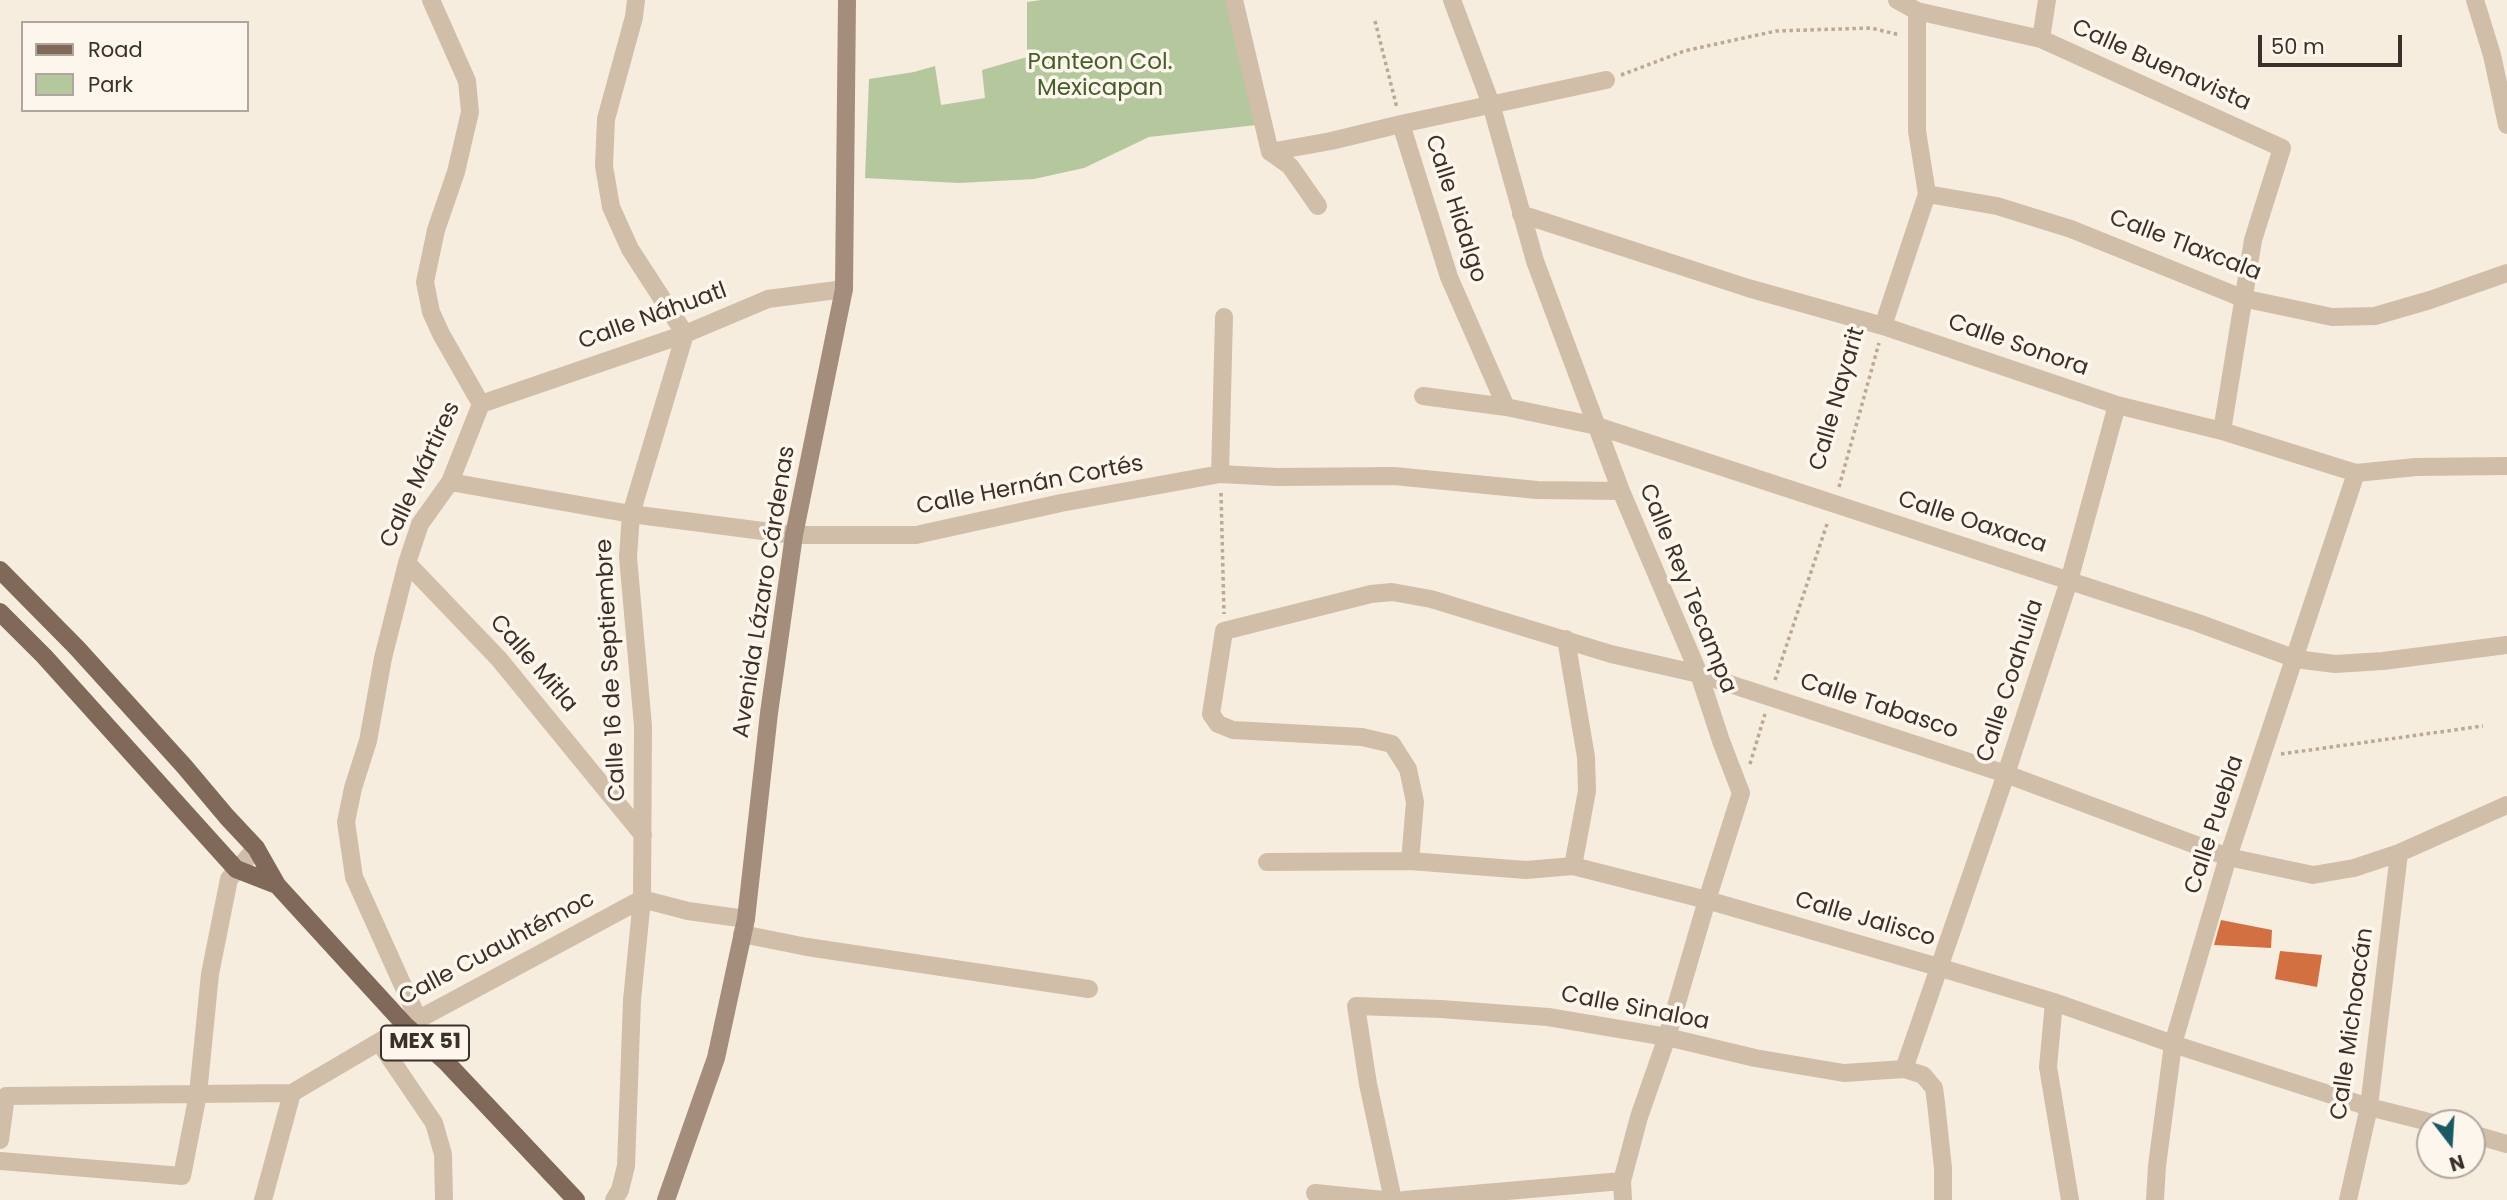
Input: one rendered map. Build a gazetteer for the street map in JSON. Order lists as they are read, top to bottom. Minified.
{"streets":{"main road":["Avenida Lázaro Cárdenas","MEX 51"],"street":["Calle Buenavista","Calle Hidalgo","Calle Tlaxcala","Calle Náhuatl","Calle Sonora","Calle Nayarit","Calle Mártires","Calle Hernán Cortés","Calle Oaxaca","Calle Rey Tecampa","Calle Mitla","Calle 16 de Septiembre","Calle Coahuila","Calle Tabasco","Calle Puebla","Calle Jalisco","Calle Cuauhtémoc","Calle Sinaloa","Calle Michoacán"]},"crossings":[["Calle Buenavista","Calle Tlaxcala"],["Calle Buenavista","Calle Nayarit"],["Calle Hidalgo","Calle Oaxaca"],["Calle Tlaxcala","Calle Nayarit"],["Calle Náhuatl","Calle Mártires"],["Calle Náhuatl","Avenida Lázaro Cárdenas"],["Calle Náhuatl","Calle 16 de Septiembre"],["Calle Sonora","Calle Nayarit"],["Calle Sonora","Calle Rey Tecampa"],["Calle Sonora","Calle Coahuila"],["Calle Sonora","Calle Puebla"],["Calle Nayarit","Calle Oaxaca"],["Calle Nayarit","Calle Rey Tecampa"],["Calle Nayarit","Calle Tabasco"],["Calle Mártires","Calle Hernán Cortés"],["Calle Mártires","Calle Mitla"],["Calle Mártires","Calle Cuauhtémoc"],["Calle Mártires","MEX 51"],["Calle Hernán Cortés","Calle Rey Tecampa"],["Calle Hernán Cortés","Avenida Lázaro Cárdenas"],["Calle Hernán Cortés","Calle 16 de Septiembre"],["Calle Oaxaca","Calle Rey Tecampa"],["Calle Oaxaca","Calle Coahuila"],["Calle Oaxaca","Calle Puebla"],["Calle Rey Tecampa","Calle Tabasco"],["Calle Mitla","Calle 16 de Septiembre"],["Calle 16 de Septiembre","Calle Cuauhtémoc"],["Calle Coahuila","Calle Tabasco"],["Calle Coahuila","Calle Jalisco"],["Calle Coahuila","Calle Sinaloa"],["Calle Tabasco","Calle Puebla"],["Calle Tabasco","Calle Michoacán"],["Calle Puebla","Calle Jalisco"],["Calle Jalisco","Calle Michoacán"],["Calle Cuauhtémoc","MEX 51"]],"parks":["Panteon Col. Mexicapan"],"legend":["Road","Park"],"scale_bar":"50 m","north":"bottom"}
